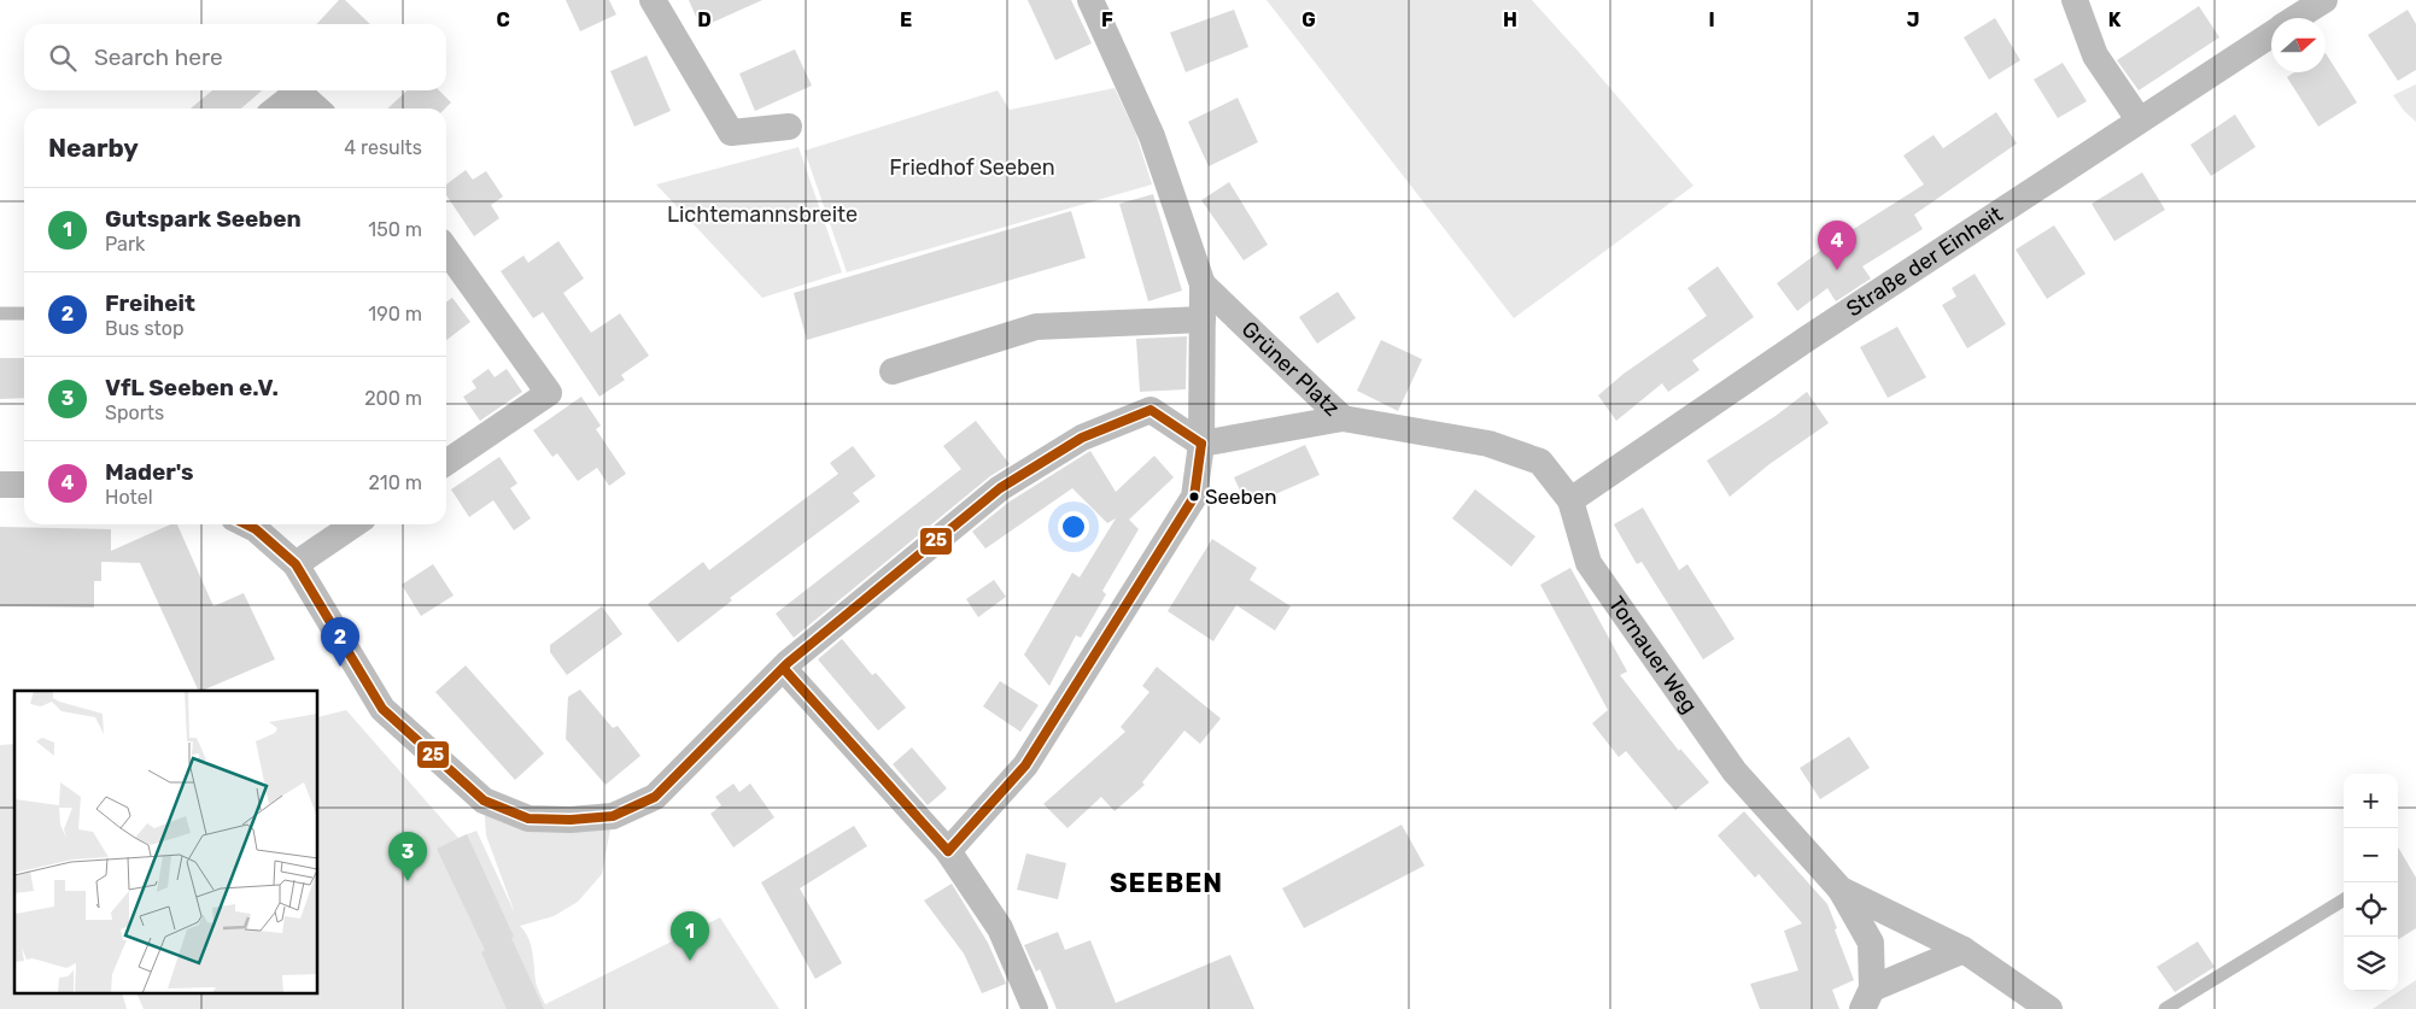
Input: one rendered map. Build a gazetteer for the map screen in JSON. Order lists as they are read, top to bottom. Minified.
{"streets":{"street":["Straße der Einheit","Grüner Platz","Tornauer Weg"]},"crossings":[["Straße der Einheit","Tornauer Weg"],["Grüner Platz","Tornauer Weg"]],"districts":["SEEBEN"],"parks":["Friedhof Seeben","Lichtemannsbreite"],"places":["Seeben"],"lines":["transit line 25"],"north":"right","page":{"search":"Search here","heading":["Nearby","4 results"],"list":[{"mark":"1","name":"Gutspark Seeben","note":"Park","value":"150 m"},{"mark":"2","name":"Freiheit","note":"Bus stop","value":"190 m"},{"mark":"3","name":"VfL Seeben e.V.","note":"Sports","value":"200 m"},{"mark":"4","name":"Mader's","note":"Hotel","value":"210 m"}],"pins":["4","2","3","1"],"map_buttons":["+","−"]},"grid":{"columns":["C","D","E","F","G","H","I","J","K"]}}
